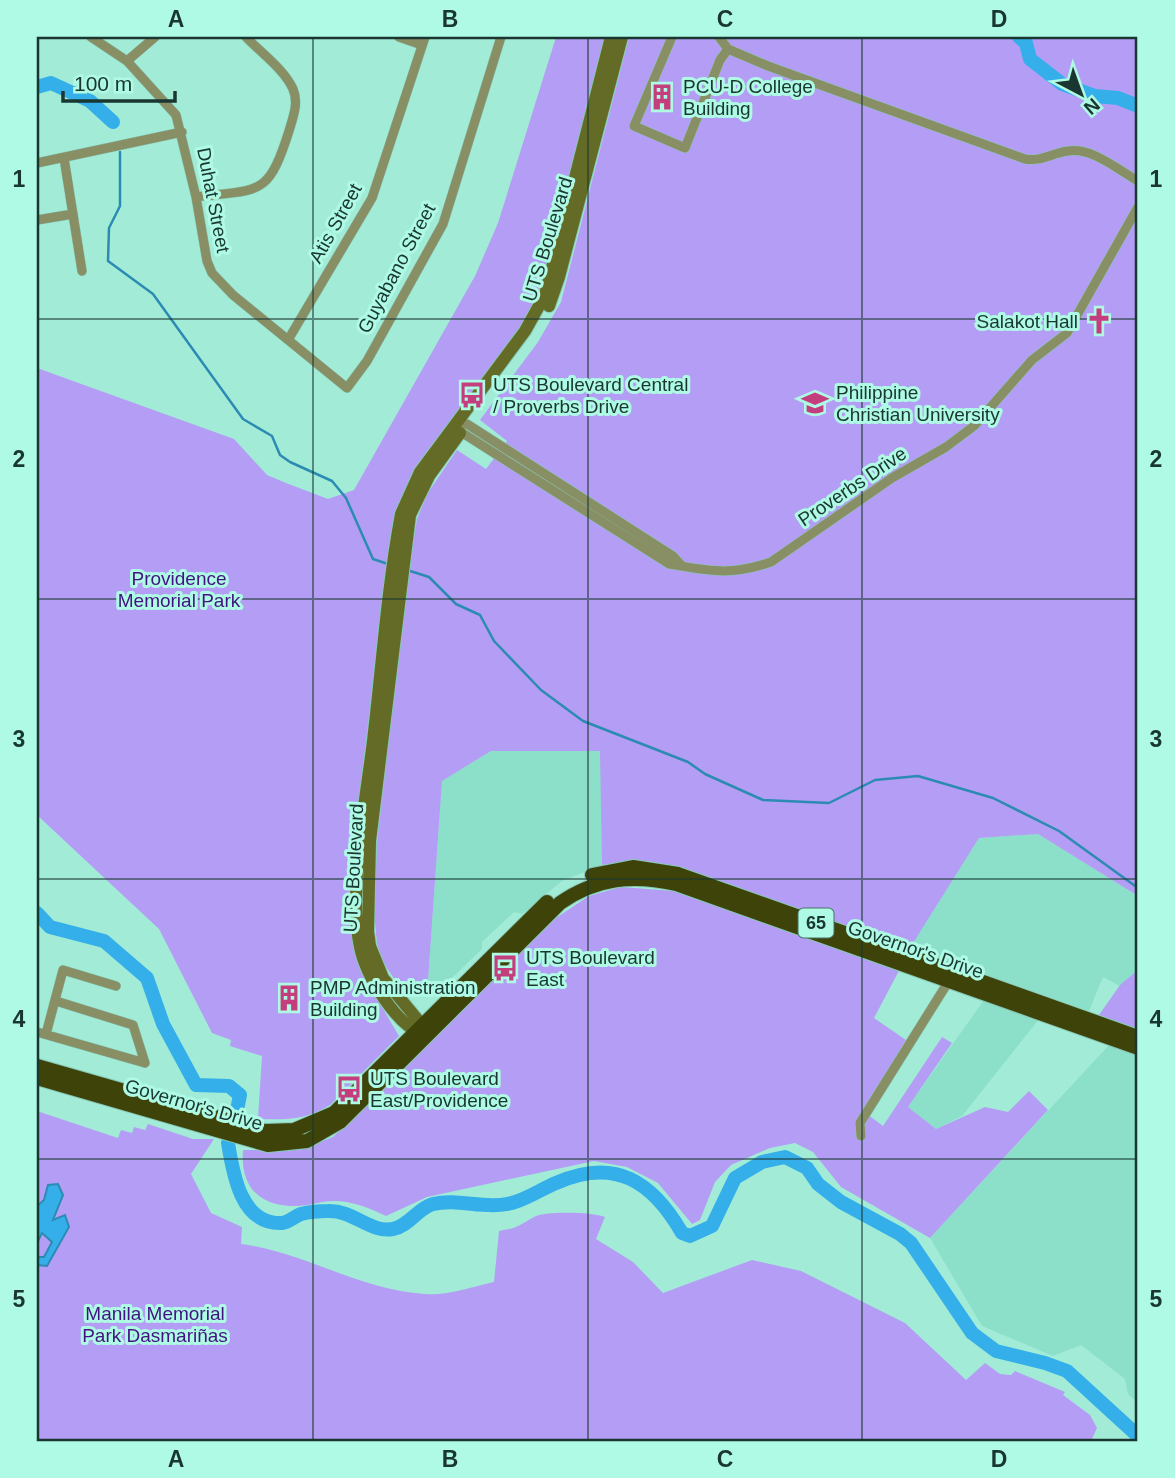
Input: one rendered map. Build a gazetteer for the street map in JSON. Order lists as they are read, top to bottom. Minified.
{"streets":{"highway":["65","Governor's Drive"],"main road":["UTS Boulevard"],"street":["Duhat Street","Atis Street","Guyabano Street","Proverbs Drive"]},"crossings":[["Duhat Street","Atis Street"],["Duhat Street","Guyabano Street"],["UTS Boulevard","Proverbs Drive"],["UTS Boulevard","Governor's Drive"]],"parks":["Providence Memorial Park","Manila Memorial Park Dasmariñas"],"places":{"building":["PCU-D College Building","PMP Administration Building"],"church":["Salakot Hall"],"bus stop":["UTS Boulevard Central / Proverbs Drive","UTS Boulevard East","UTS Boulevard East/Providence"],"school or university":["Philippine Christian University"]},"scale_bar":"100 m","north":"bottom right","grid":{"columns":["A","B","C","D"],"rows":["1","2","3","4","5"]}}
